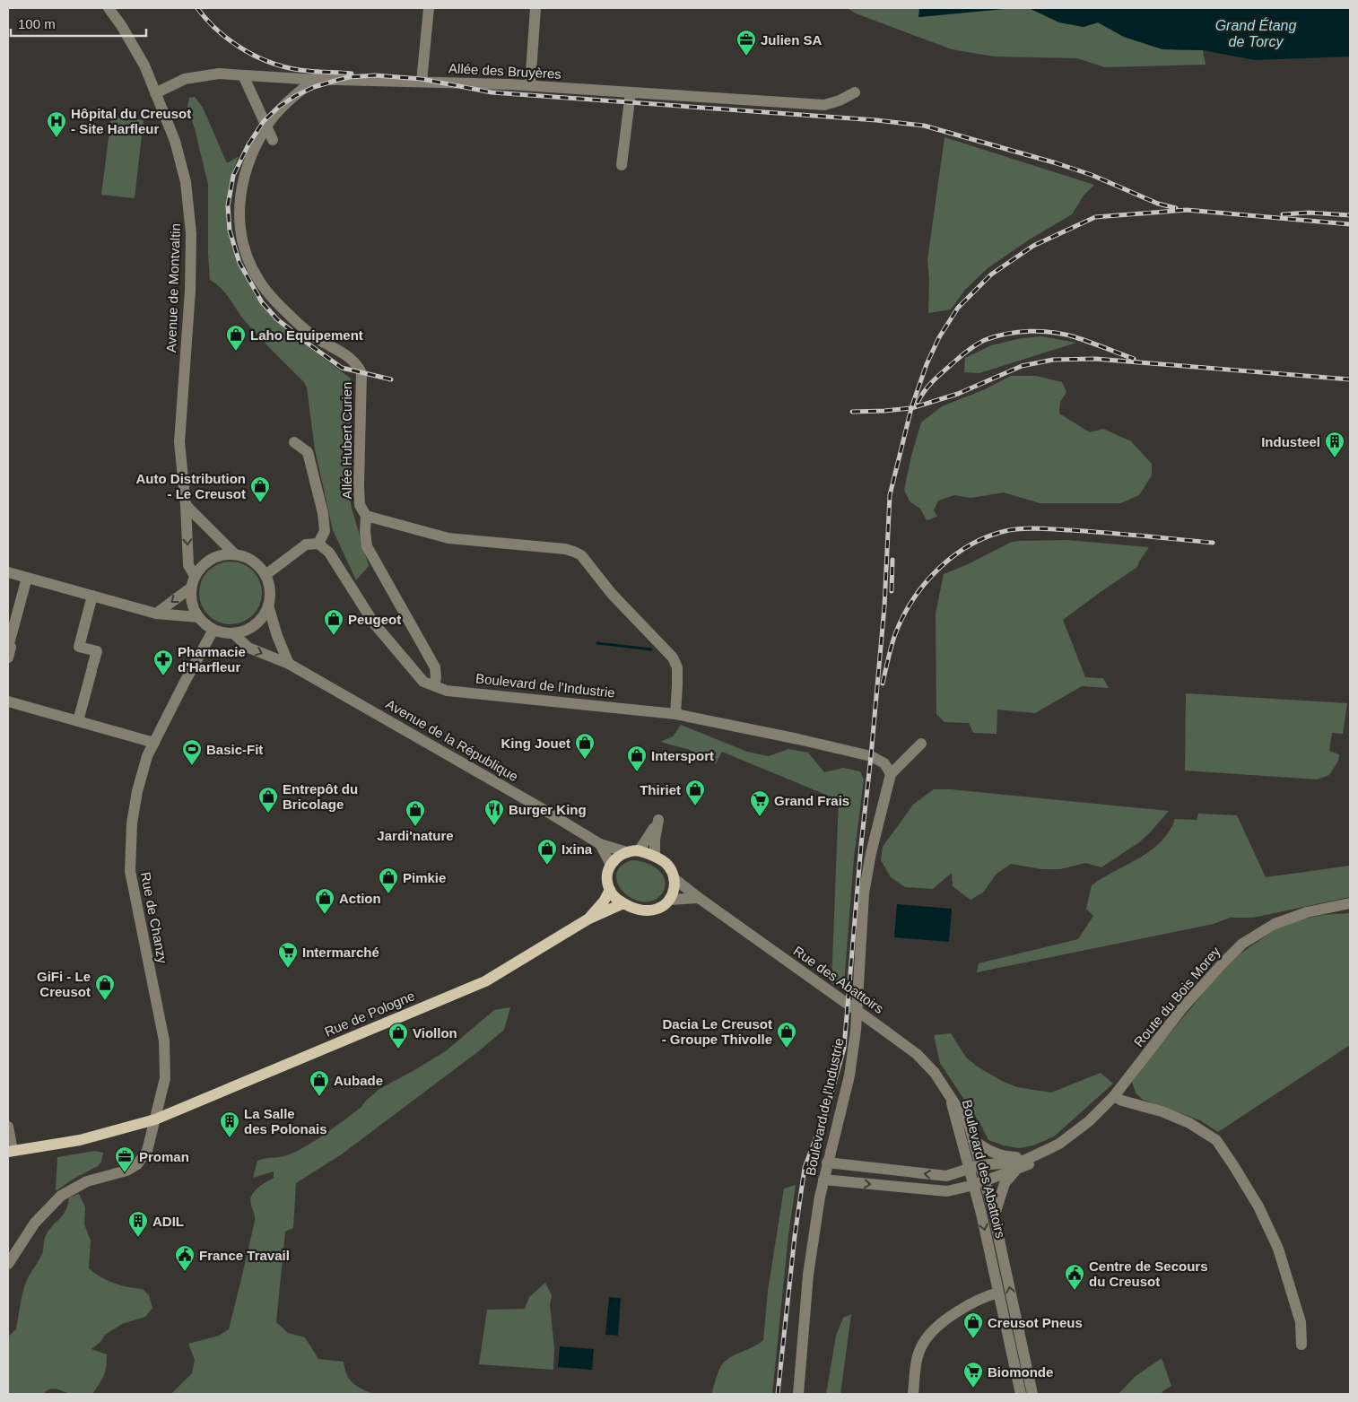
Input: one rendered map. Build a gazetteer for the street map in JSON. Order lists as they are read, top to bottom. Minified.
{"streets":{"main road":["Rue de Pologne"],"street":["Allée des Bruyères","Avenue de Montvaltin","Allée Hubert Curien","Boulevard de l'Industrie","Avenue de la République","Rue de Chanzy","Rue des Abattoirs","Route du Bois Morey","Boulevard des Abattoirs"]},"crossings":[["Allée des Bruyères","Avenue de Montvaltin"],["Allée des Bruyères","Allée Hubert Curien"],["Avenue de Montvaltin","Avenue de la République"],["Avenue de Montvaltin","Rue de Chanzy"],["Allée Hubert Curien","Boulevard de l'Industrie"],["Boulevard de l'Industrie","Route du Bois Morey"],["Avenue de la République","Rue de Chanzy"],["Avenue de la République","Rue des Abattoirs"],["Avenue de la République","Rue de Pologne"],["Rue de Chanzy","Rue de Pologne"],["Rue des Abattoirs","Rue de Pologne"],["Rue des Abattoirs","Boulevard des Abattoirs"],["Route du Bois Morey","Boulevard des Abattoirs"]],"water":["Grand Étang de Torcy"],"places":{"office":["Julien SA","Proman"],"hospital":["Hôpital du Creusot - Site Harfleur"],"shop":["Laho Equipement","Auto Distribution - Le Creusot","Peugeot","King Jouet","Intersport","Thiriet","Entrepôt du Bricolage","Jardi'nature","Ixina","Pimkie","Action","GiFi - Le Creusot","Dacia Le Creusot - Groupe Thivolle","Viollon","Aubade","Creusot Pneus"],"building":["Industeel","La Salle des Polonais","ADIL"],"pharmacy":["Pharmacie d'Harfleur"],"sports":["Basic-Fit"],"supermarket":["Grand Frais","Intermarché","Biomonde"],"restaurant":["Burger King"],"public building":["France Travail","Centre de Secours du Creusot"]},"scale_bar":"100 m"}
